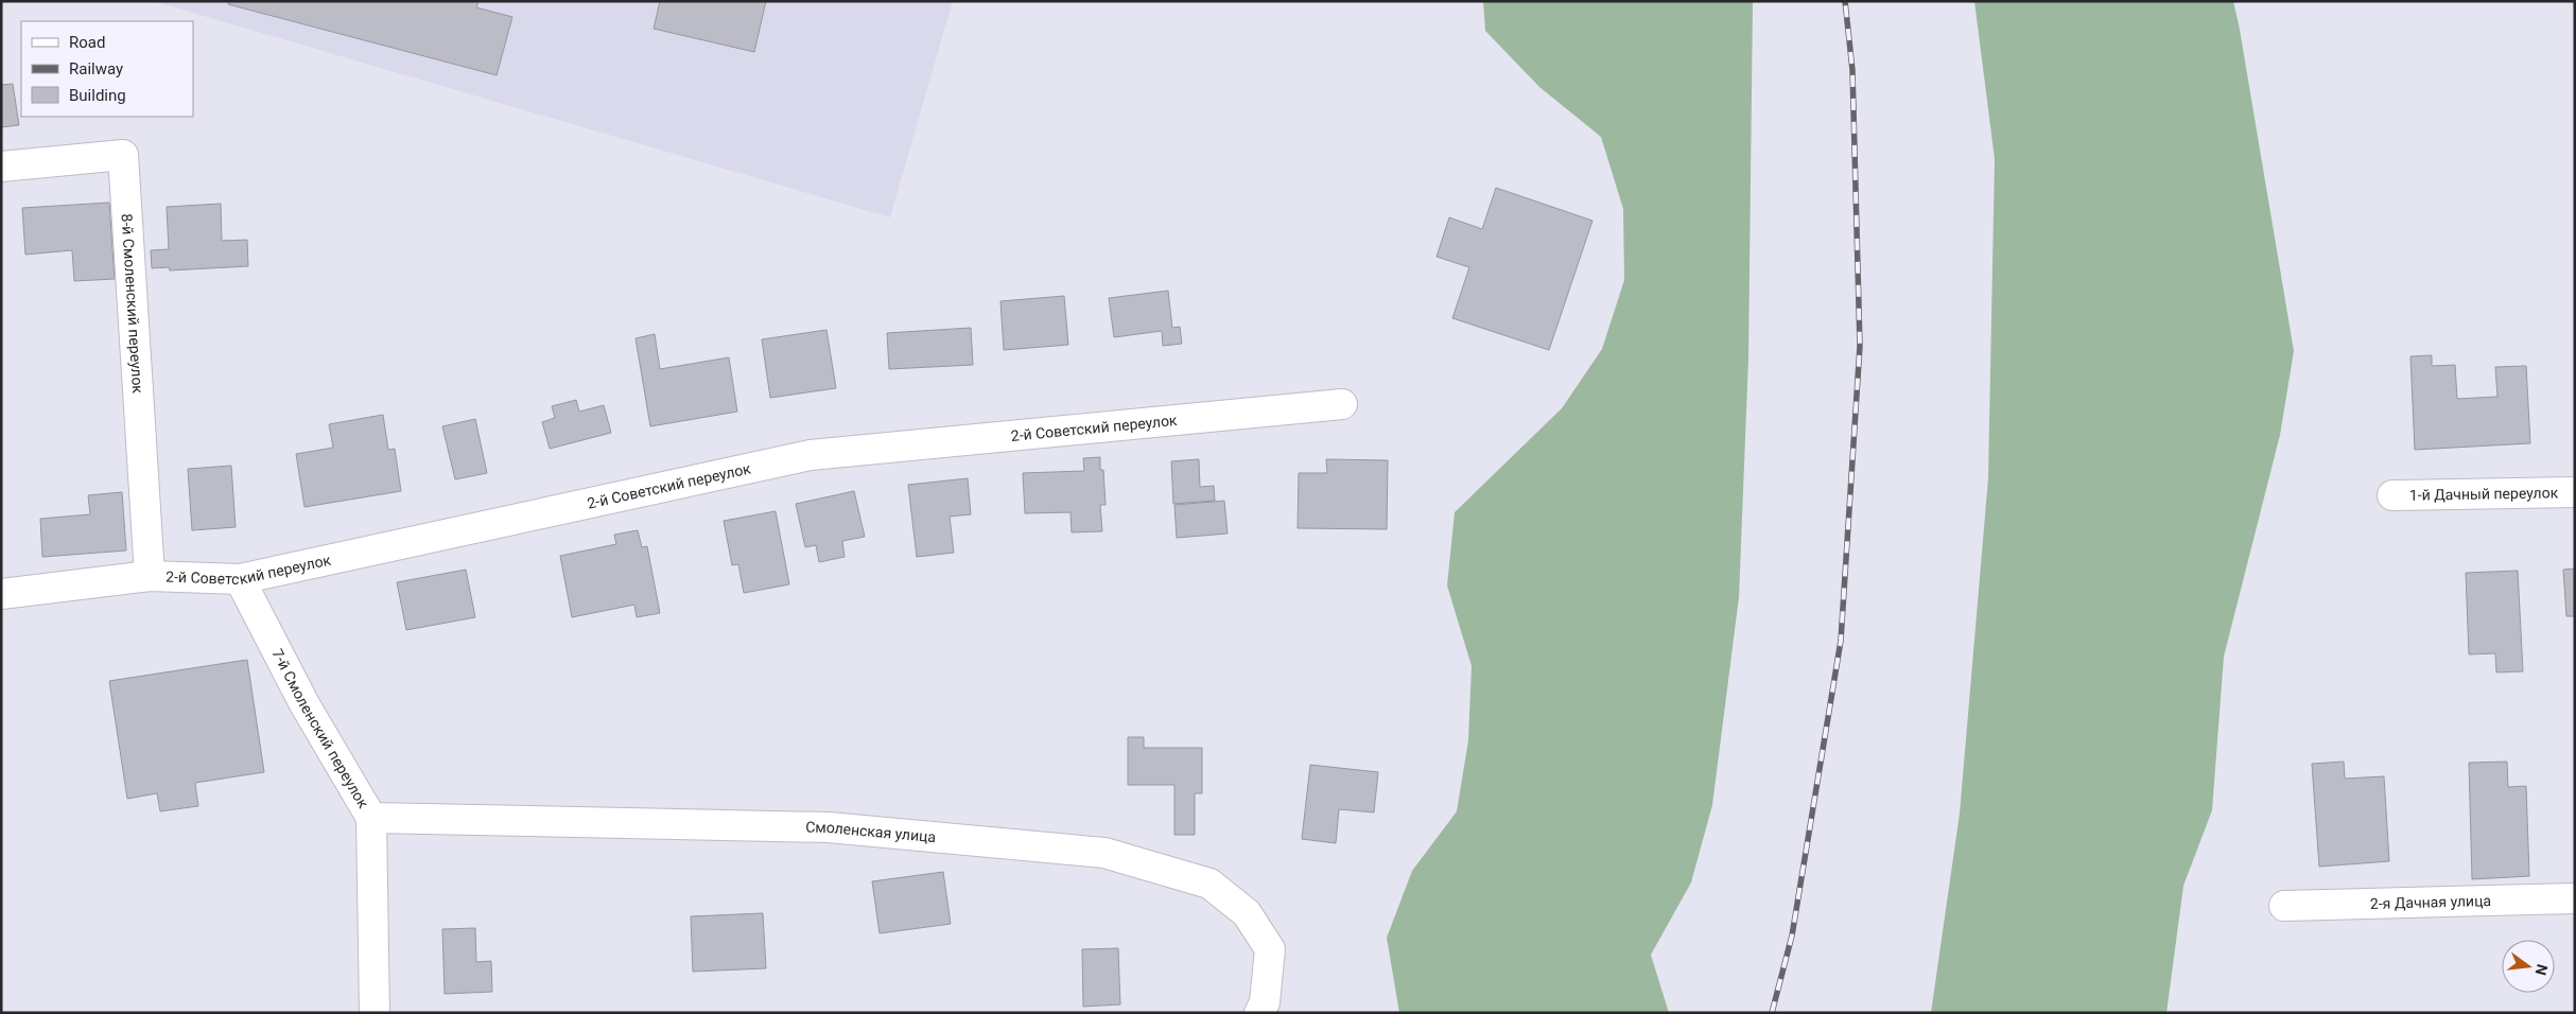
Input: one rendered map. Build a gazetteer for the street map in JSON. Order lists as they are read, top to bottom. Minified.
{"streets":{"street":["8-й Смоленский переулок","2-й Советский переулок","1-й Дачный переулок","7-й Смоленский переулок","Смоленская улица","2-я Дачная улица"]},"crossings":[["8-й Смоленский переулок","2-й Советский переулок"],["2-й Советский переулок","7-й Смоленский переулок"],["7-й Смоленский переулок","Смоленская улица"]],"legend":["Road","Railway","Building"],"north":"right"}
